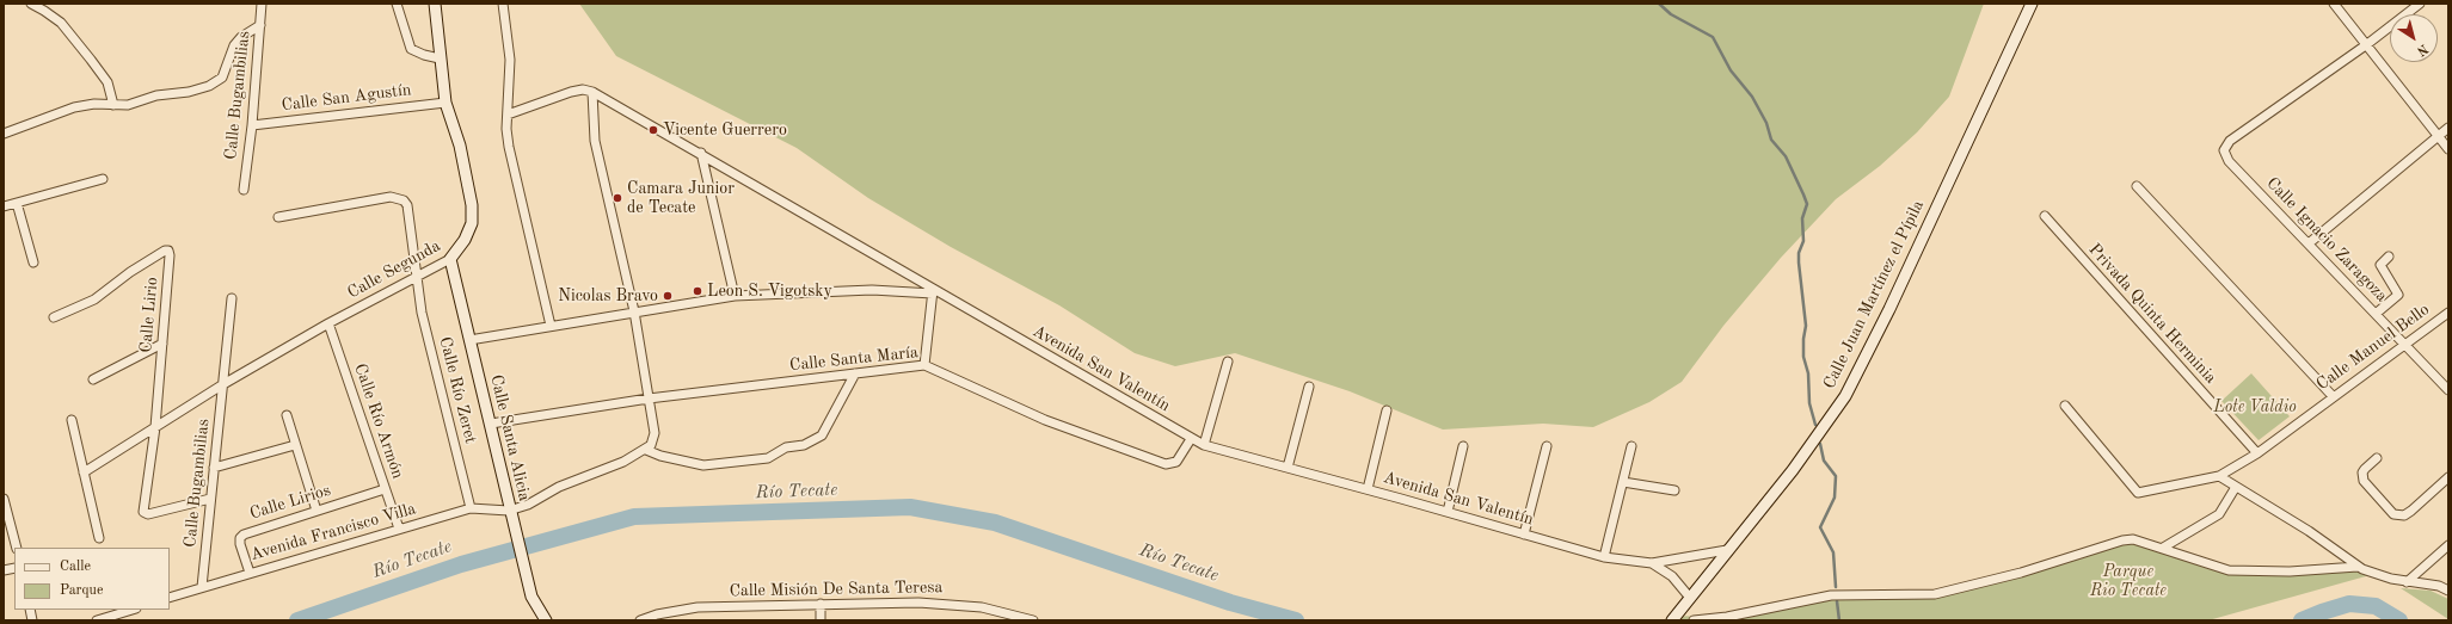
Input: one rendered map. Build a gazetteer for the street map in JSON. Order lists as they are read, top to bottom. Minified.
{"streets":{"main road":["Calle Segunda","Calle Juan Martínez el Pípila","Calle Santa Alicia"],"street":["Calle Bugambilias","Calle San Agustín","Calle Ignacio Zaragoza","Privada Quinta Herminia","Calle Lirio","Calle Manuel Bello","Calle Santa María","Avenida San Valentín","Calle Río Zeret","Calle Río Armón","Calle Lirios","Avenida Francisco Villa","Calle Misión De Santa Teresa"]},"crossings":[["Calle Bugambilias","Calle San Agustín"],["Calle Bugambilias","Calle Segunda"],["Calle Bugambilias","Calle Lirio"],["Calle Bugambilias","Avenida Francisco Villa"],["Calle San Agustín","Calle Segunda"],["Calle Ignacio Zaragoza","Calle Manuel Bello"],["Calle Segunda","Calle Río Zeret"],["Calle Segunda","Calle Río Armón"],["Calle Segunda","Calle Santa Alicia"],["Calle Juan Martínez el Pípila","Avenida San Valentín"],["Privada Quinta Herminia","Calle Manuel Bello"],["Calle Santa María","Avenida San Valentín"],["Calle Santa María","Calle Santa Alicia"],["Calle Río Zeret","Avenida Francisco Villa"],["Calle Río Armón","Calle Lirios"],["Calle Río Armón","Avenida Francisco Villa"],["Calle Santa Alicia","Avenida Francisco Villa"],["Calle Lirios","Avenida Francisco Villa"]],"water":["Río Tecate"],"parks":["Lote Valdio","Parque Rio Tecate"],"places":["Vicente Guerrero","Camara Junior de Tecate","Leon S. Vigotsky","Nicolas Bravo"],"legend":["Calle","Parque"],"north":"bottom right"}
